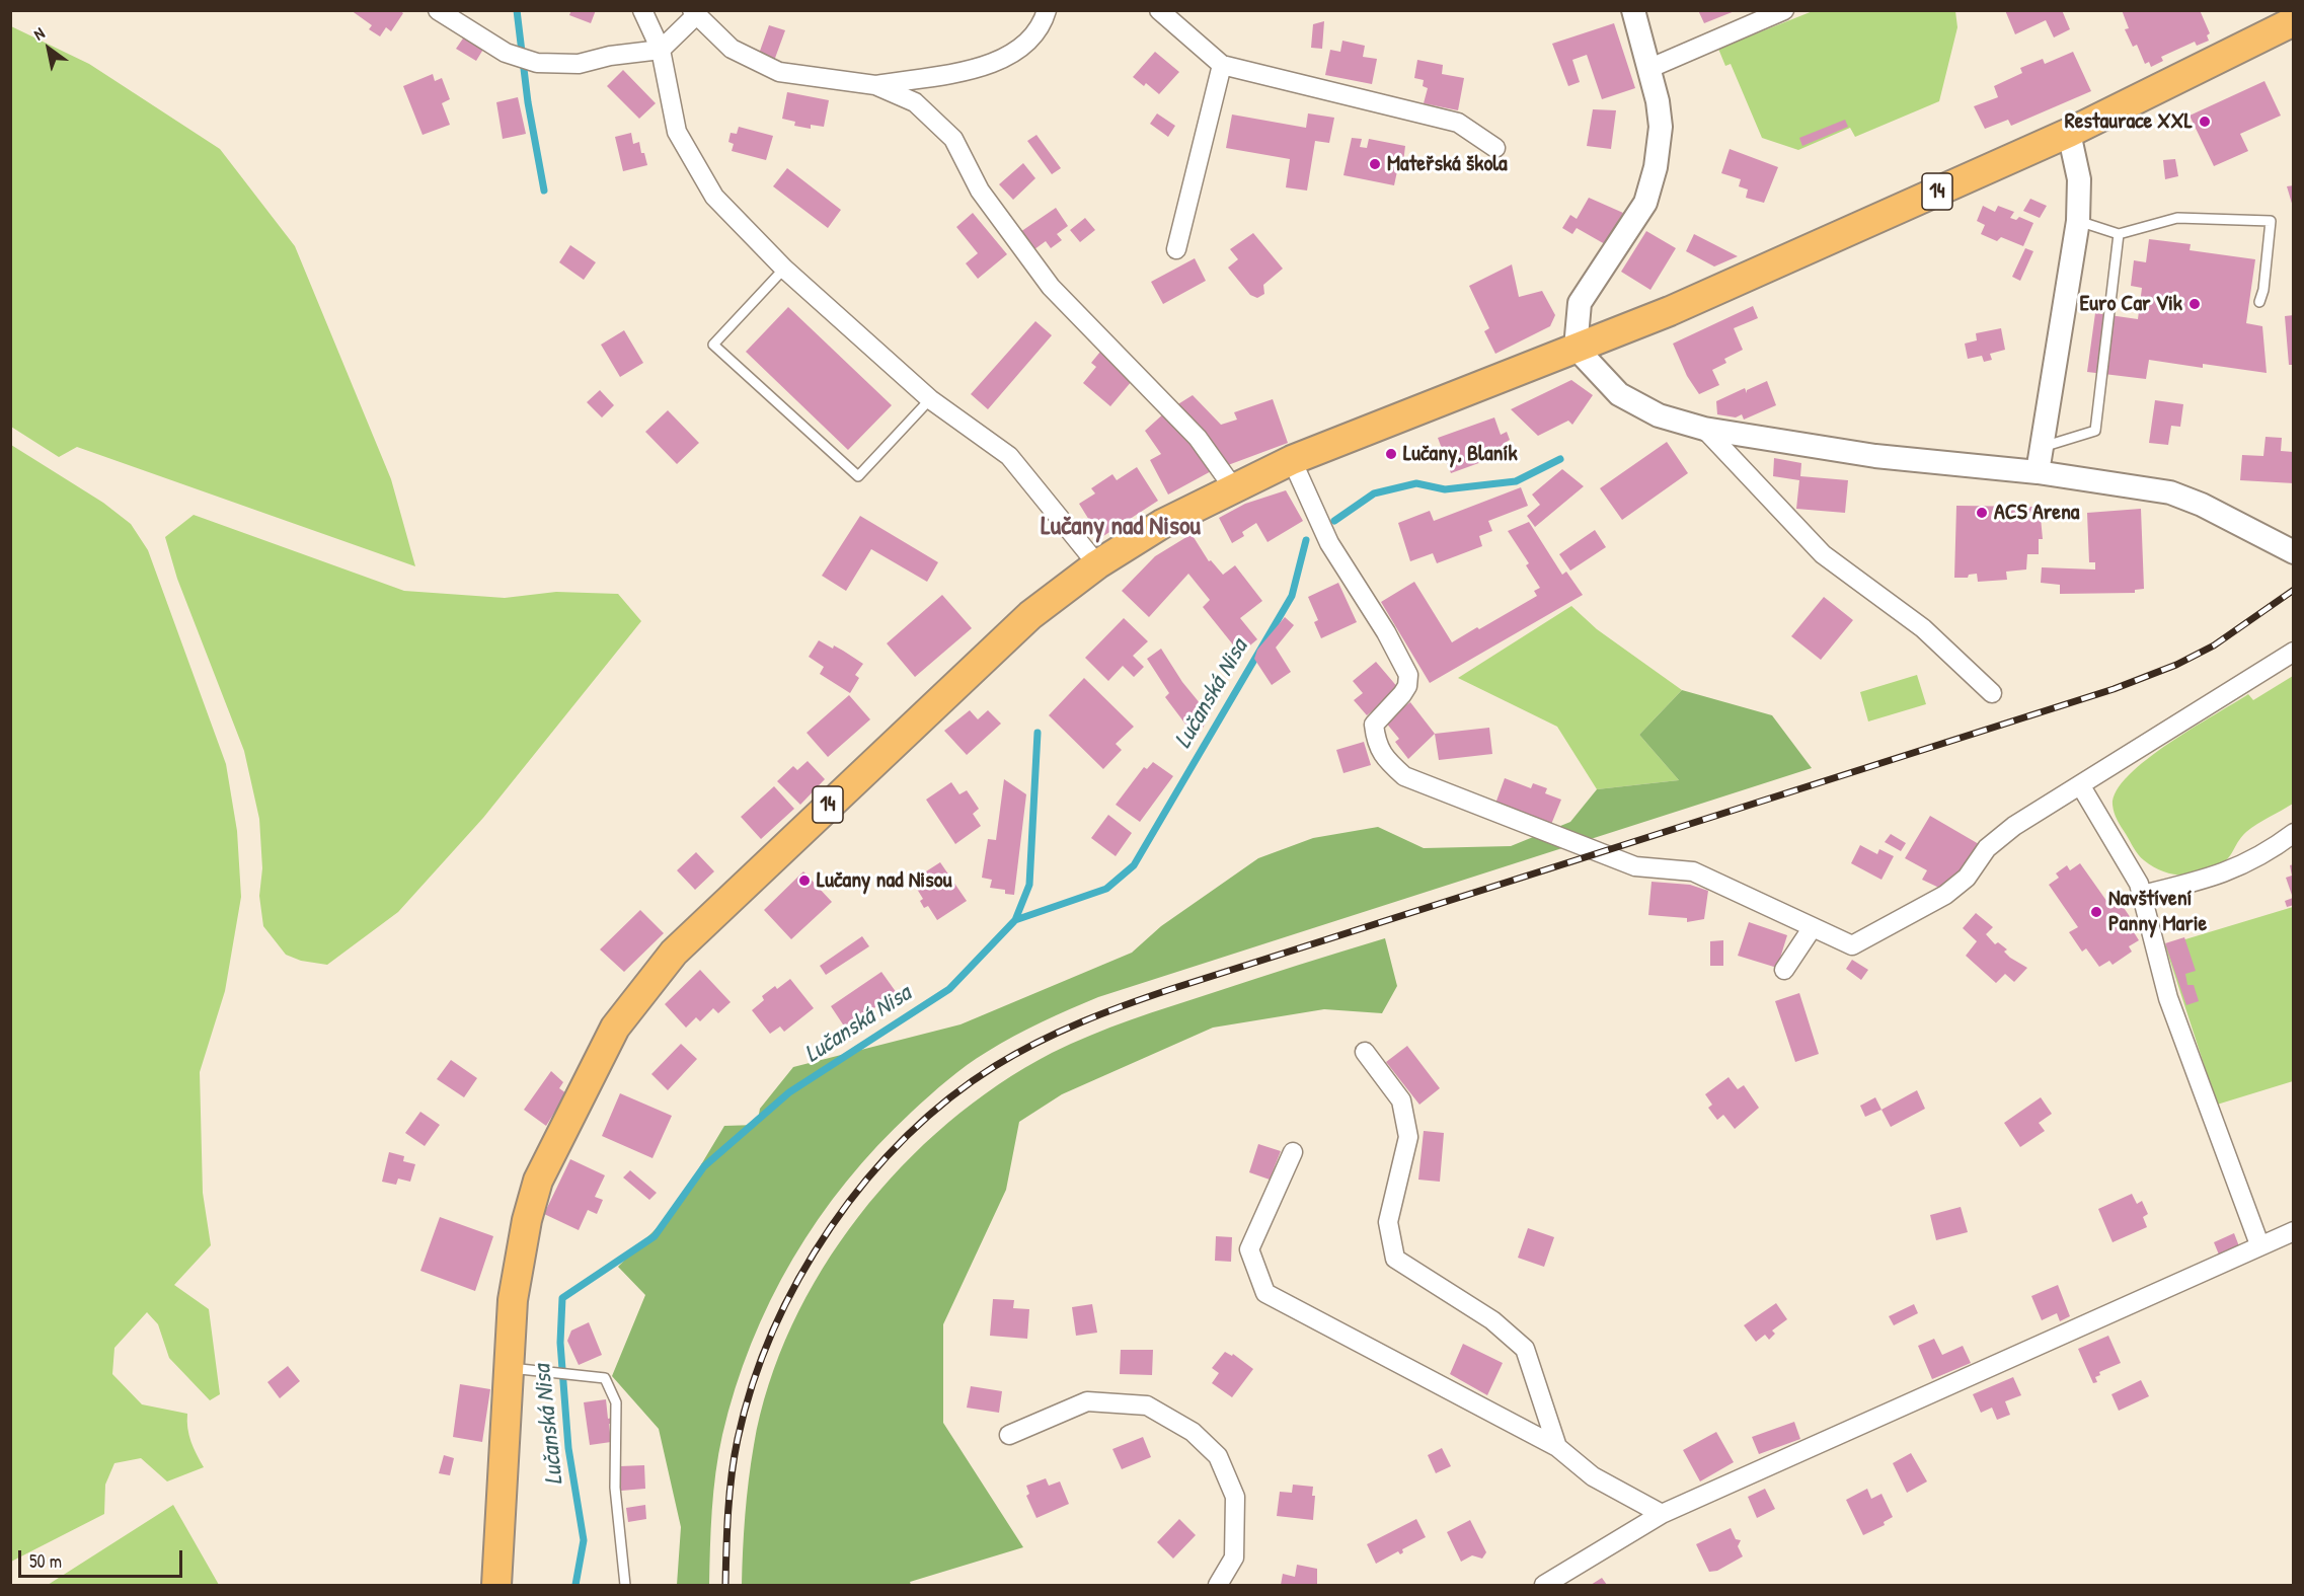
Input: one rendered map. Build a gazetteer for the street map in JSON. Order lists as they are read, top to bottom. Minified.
{"streets":{"main road":["14"]},"districts":["Lučany nad Nisou"],"water":["Lučanská Nisa"],"places":["Restaurace XXL","Mateřská škola","Euro Car Vik","Lučany, Blaník","ACS Arena","Lučany nad Nisou","Navštívení Panny Marie"],"scale_bar":"50 m","north":"top left"}
